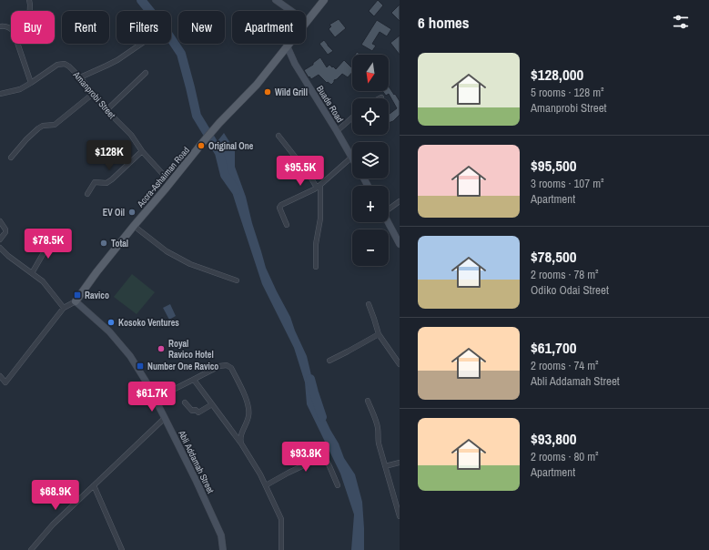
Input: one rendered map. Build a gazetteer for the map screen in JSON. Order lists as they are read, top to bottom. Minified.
{"streets":{"main road":["Accra-Ashaiman Road"],"street":["Amanprobi Street","Buade Road","Abli Addamah Street"]},"crossings":[["Amanprobi Street","Accra-Ashaiman Road"],["Buade Road","Accra-Ashaiman Road"],["Accra-Ashaiman Road","Abli Addamah Street"]],"places":{"other":["Wild Grill","Original One","EV Oil","Total","Kosoko Ventures","Royal Ravico Hotel"],"transit":["Ravico","Number One Ravico"]},"north":"bottom","page":{"heading":"6 homes","chip":["Buy","Rent","Filters","New","Apartment"],"list":[{"name":"$128,000","note":"5 rooms · 128 m² · Amanprobi Street"},{"name":"$95,500","note":"3 rooms · 107 m² · Apartment"},{"name":"$78,500","note":"2 rooms · 78 m² · Odiko Odai Street"},{"name":"$61,700","note":"2 rooms · 74 m² · Abli Addamah Street"},{"name":"$93,800","note":"2 rooms · 80 m² · Apartment"}],"map_buttons":["+","−"],"price":["$128K","$95.5K","$78.5K","$61.7K","$93.8K","$68.9K"]}}
